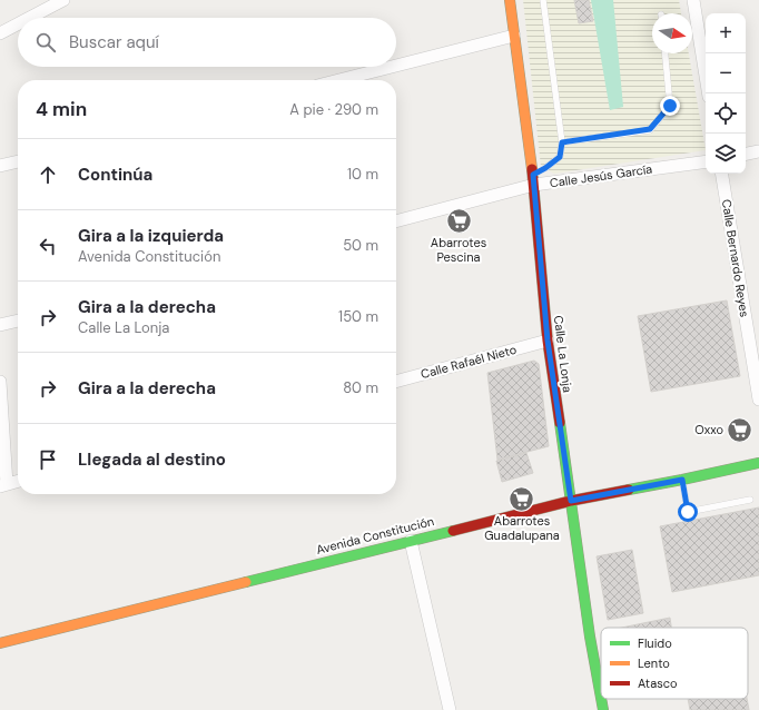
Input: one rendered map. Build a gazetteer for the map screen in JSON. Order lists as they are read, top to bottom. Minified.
{"streets":{"main road":["Calle La Lonja","Avenida Constitución"],"street":["Calle Jesús García","Calle Bernardo Reyes","Calle Rafaél Nieto"]},"crossings":[["Calle Jesús García","Calle La Lonja"],["Calle La Lonja","Calle Rafaél Nieto"],["Calle La Lonja","Avenida Constitución"]],"places":{"supermarket":["Abarrotes Pescina","Oxxo","Abarrotes Guadalupana"]},"legend":["Fluido","Lento","Atasco"],"north":"right","page":{"map_buttons":["+","−"],"search":"Buscar aquí","heading":["4 min","A pie · 290 m"],"list":[["Continúa","10 m"],["Gira a la izquierda","Avenida Constitución","50 m"],["Gira a la derecha","Calle La Lonja","150 m"],["Gira a la derecha","80 m"],"Llegada al destino"]}}
